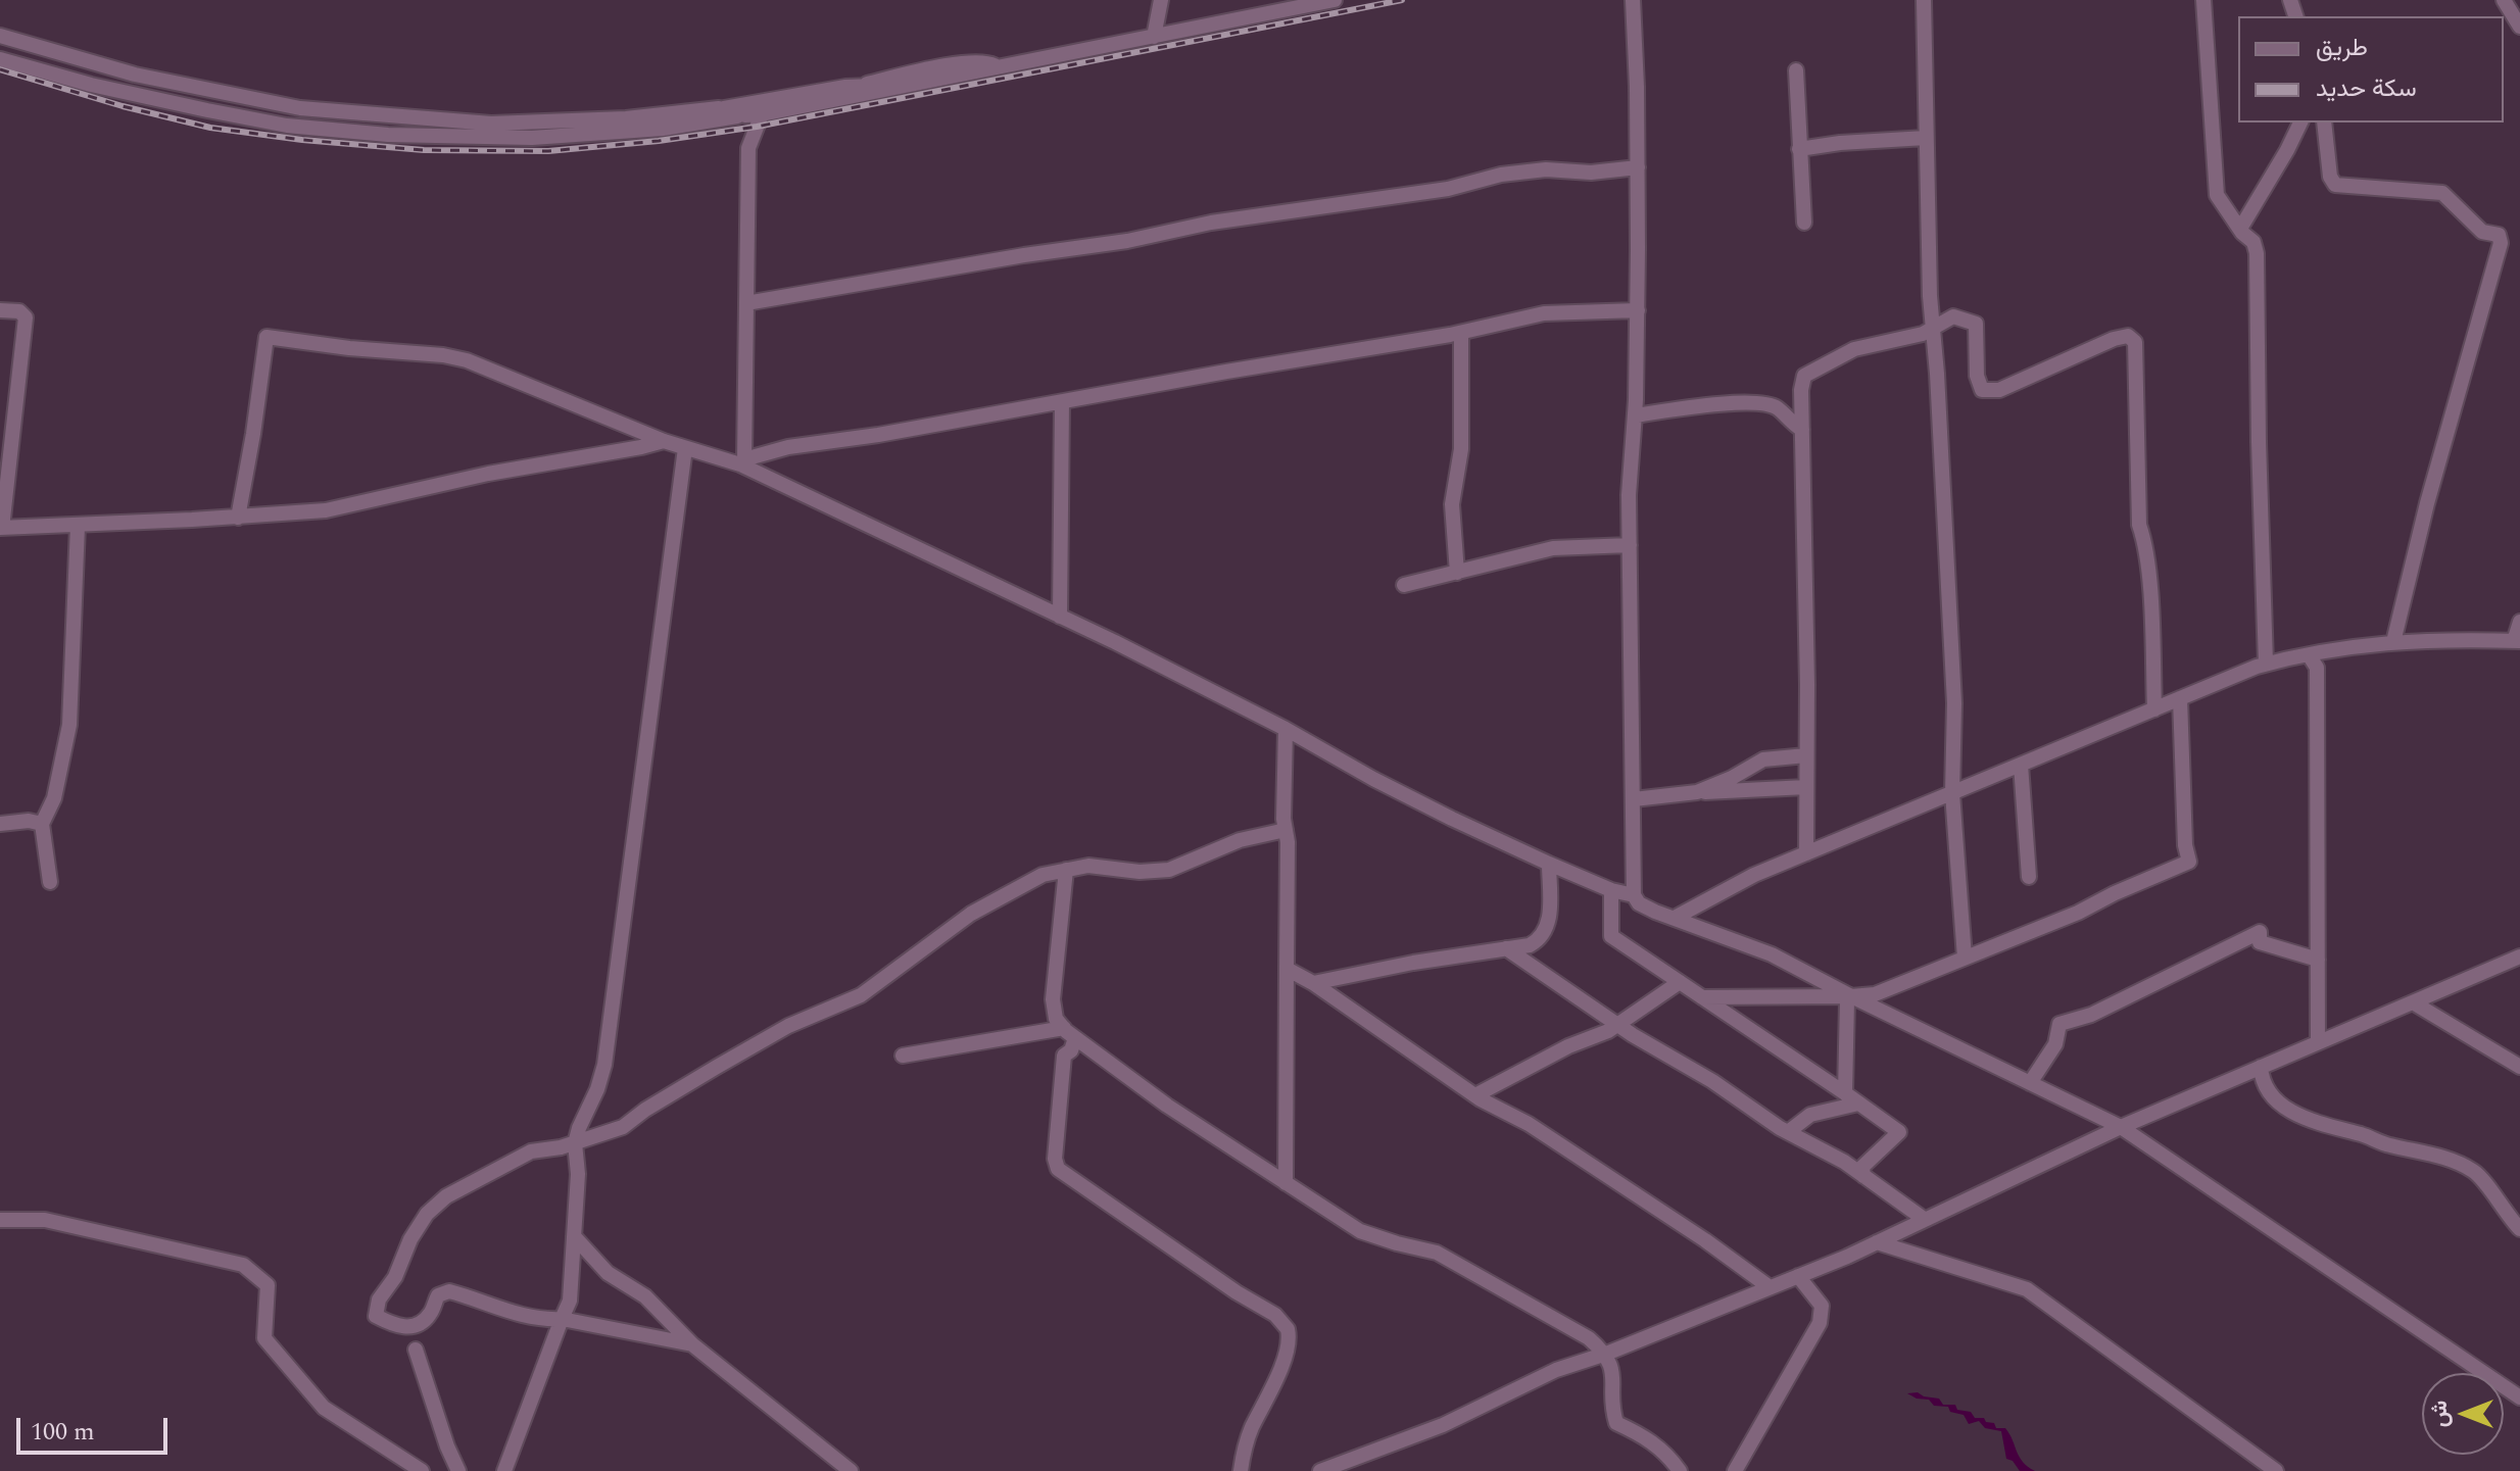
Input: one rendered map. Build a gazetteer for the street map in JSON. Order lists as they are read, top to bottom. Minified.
{"legend":["طريق","سكة حديد"],"scale_bar":"100 m","north":"left"}
